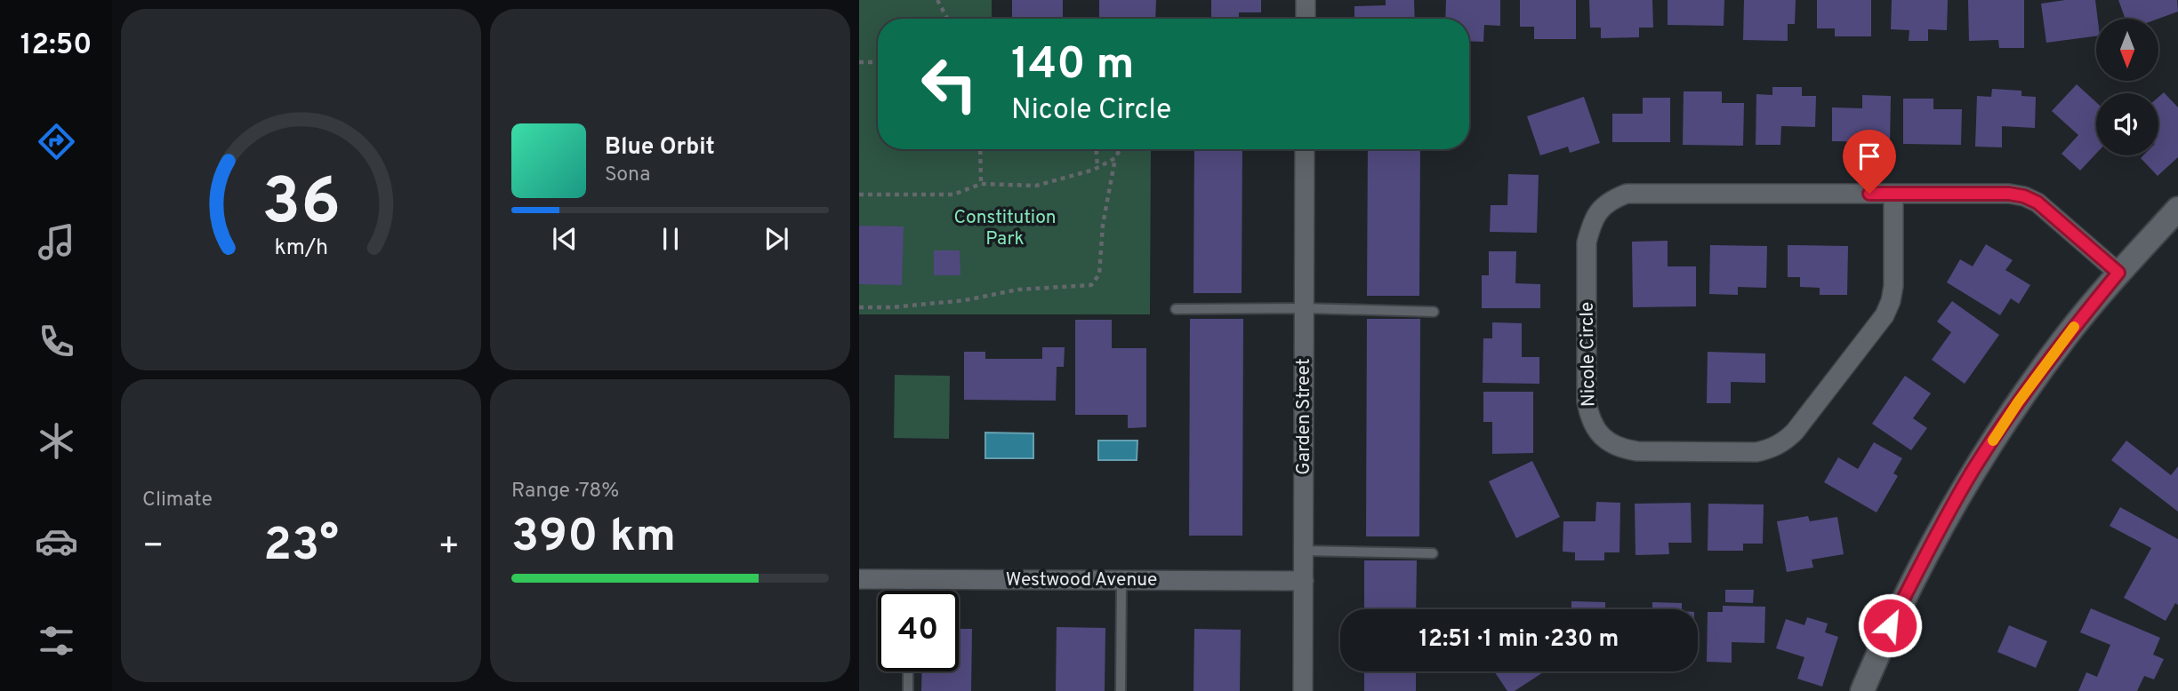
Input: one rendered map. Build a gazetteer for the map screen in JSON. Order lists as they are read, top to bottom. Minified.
{"streets":{"street":["Nicole Circle","Garden Street","Westwood Avenue"]},"crossings":[["Garden Street","Westwood Avenue"]],"parks":["Constitution Park"],"north":"bottom","page":{"tabs":"12:50","turn":["140 m","Nicole Circle"],"song":["Blue Orbit","Sona"],"tile":["Climate",["Range · 78%","390 km"]],"heat":["−","23°","+"],"limit":"40","trip":"12:51 · 1 min · 230 m","gauge":["36","km/h"]}}
